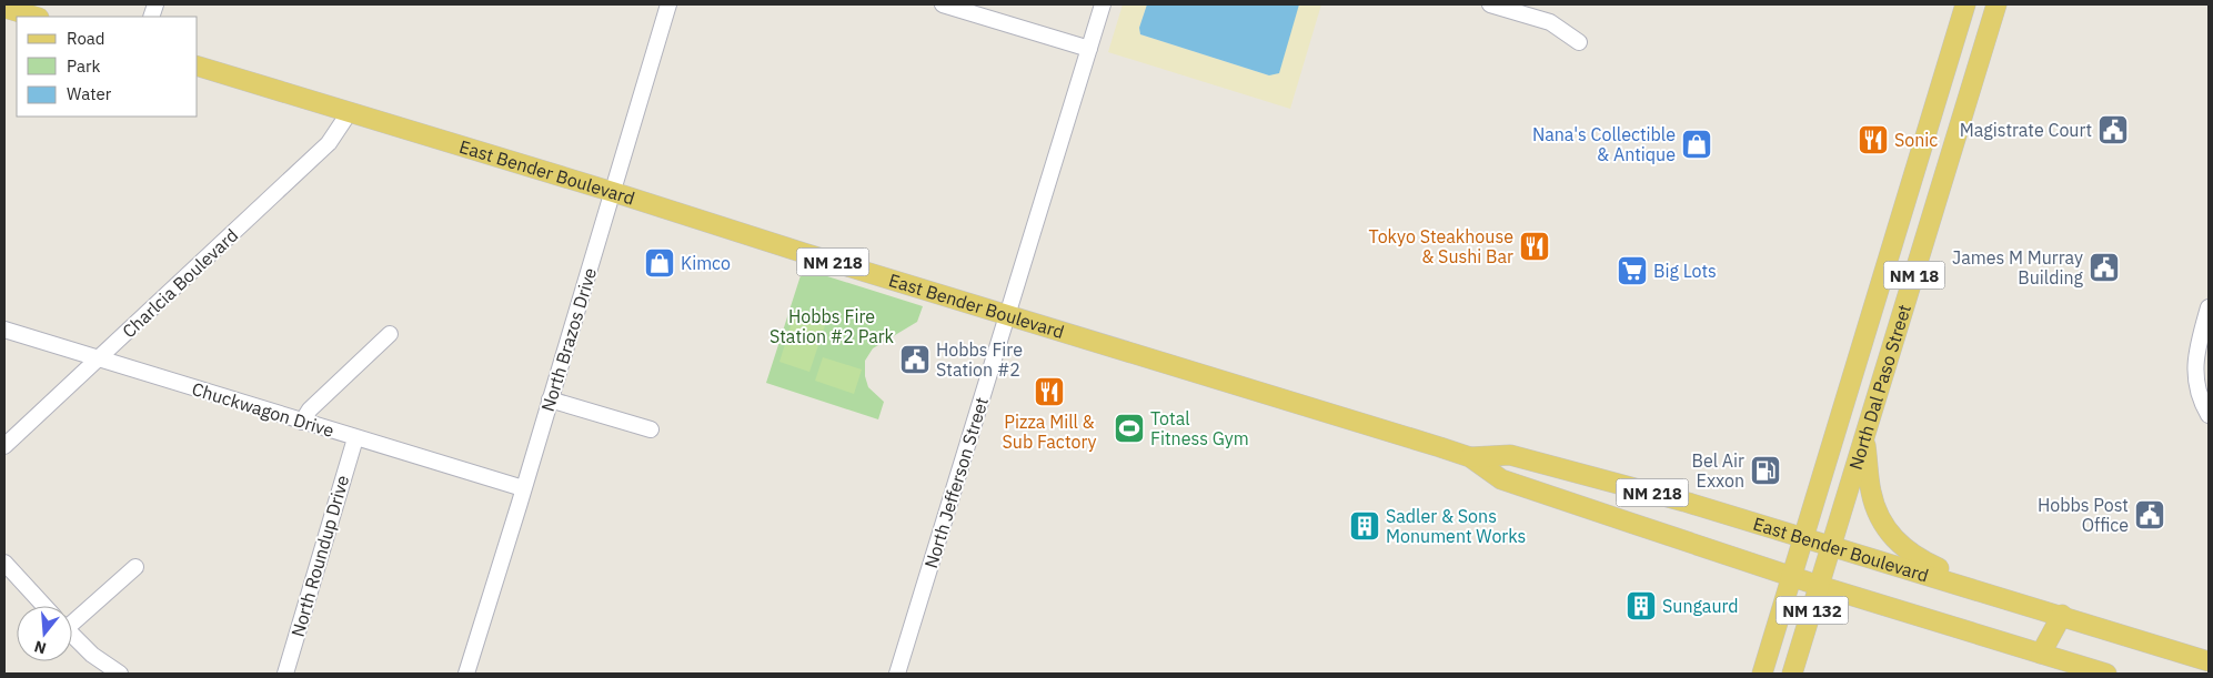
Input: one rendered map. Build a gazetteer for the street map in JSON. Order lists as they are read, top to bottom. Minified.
{"streets":{"main road":["East Bender Boulevard","NM 218","NM 18","North Dal Paso Street","NM 132"],"street":["Charlcia Boulevard","North Brazos Drive","Chuckwagon Drive","North Jefferson Street","North Roundup Drive"]},"crossings":[["East Bender Boulevard","Charlcia Boulevard"],["East Bender Boulevard","North Brazos Drive"],["East Bender Boulevard","North Dal Paso Street"],["East Bender Boulevard","North Jefferson Street"],["Charlcia Boulevard","Chuckwagon Drive"],["North Brazos Drive","Chuckwagon Drive"],["Chuckwagon Drive","North Roundup Drive"]],"parks":["Hobbs Fire Station #2 Park"],"places":{"public building":["Magistrate Court","James M Murray Building","Hobbs Fire Station #2","Hobbs Post Office"],"restaurant":["Sonic","Tokyo Steakhouse & Sushi Bar","Pizza Mill & Sub Factory"],"shop":["Nana's Collectible & Antique","Kimco"],"supermarket":["Big Lots"],"sports":["Total Fitness Gym"],"fuel station":["Bel Air Exxon"],"building":["Sadler & Sons Monument Works","Sungaurd"]},"legend":["Road","Park","Water"],"north":"bottom"}
